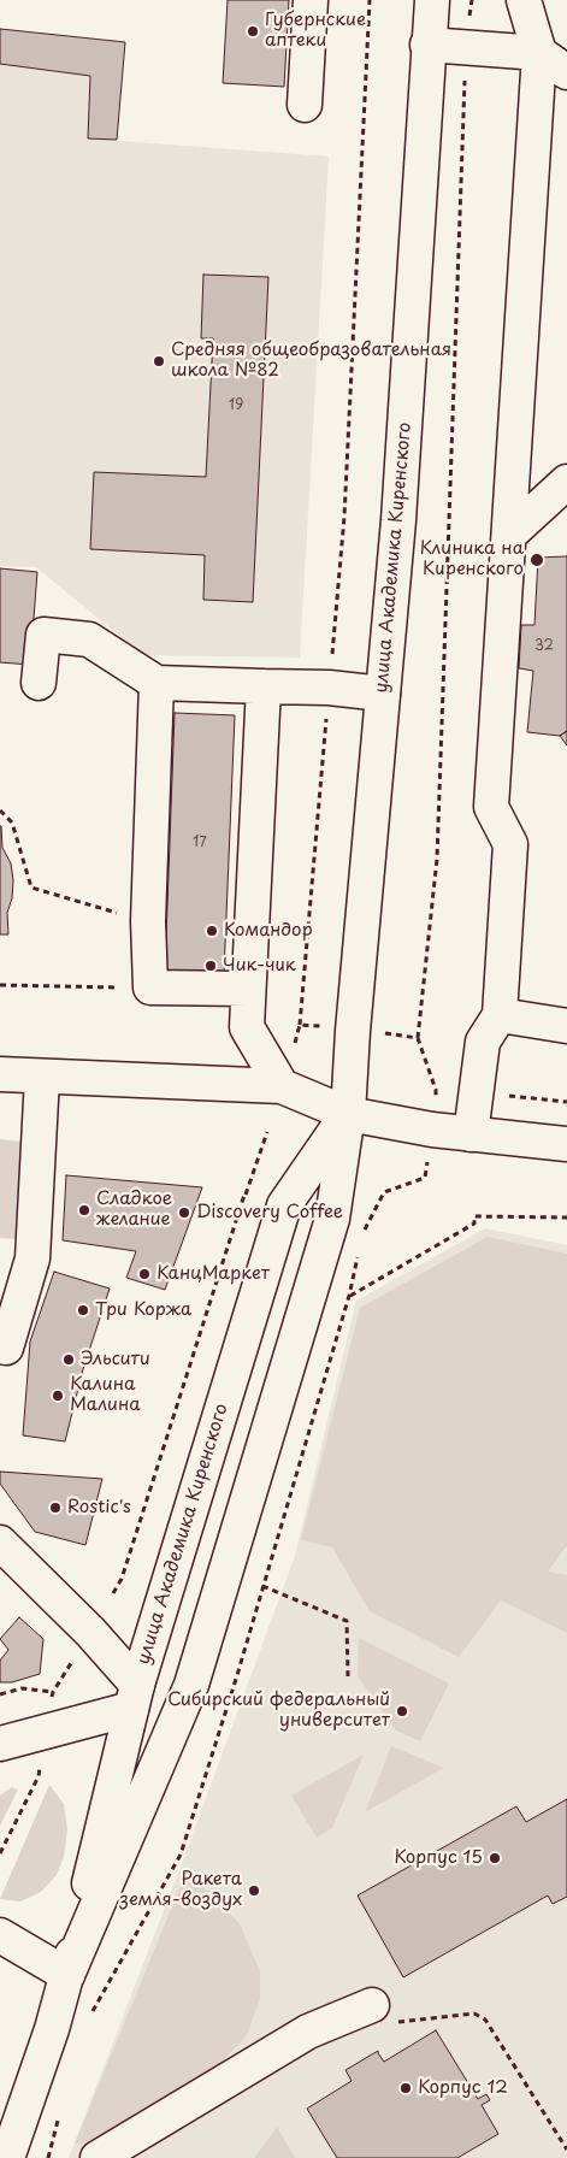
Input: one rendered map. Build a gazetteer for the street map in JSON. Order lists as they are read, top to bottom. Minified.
{"streets":{"main road":["улица Академика Киренского"]},"places":["Губернские аптеки","Средняя общеобразовательная школа №82","Клиника на Киренского","Командор","Чик-чик","Сладкое желание","Discovery Coffee","КанцМаркет","Три Коржа","Эльсити","Калина Малина","Rostic's","Сибирский федеральный университет","Корпус 15","Ракета земля-воздух","Корпус 12"],"house_numbers":["19","32","17"]}
